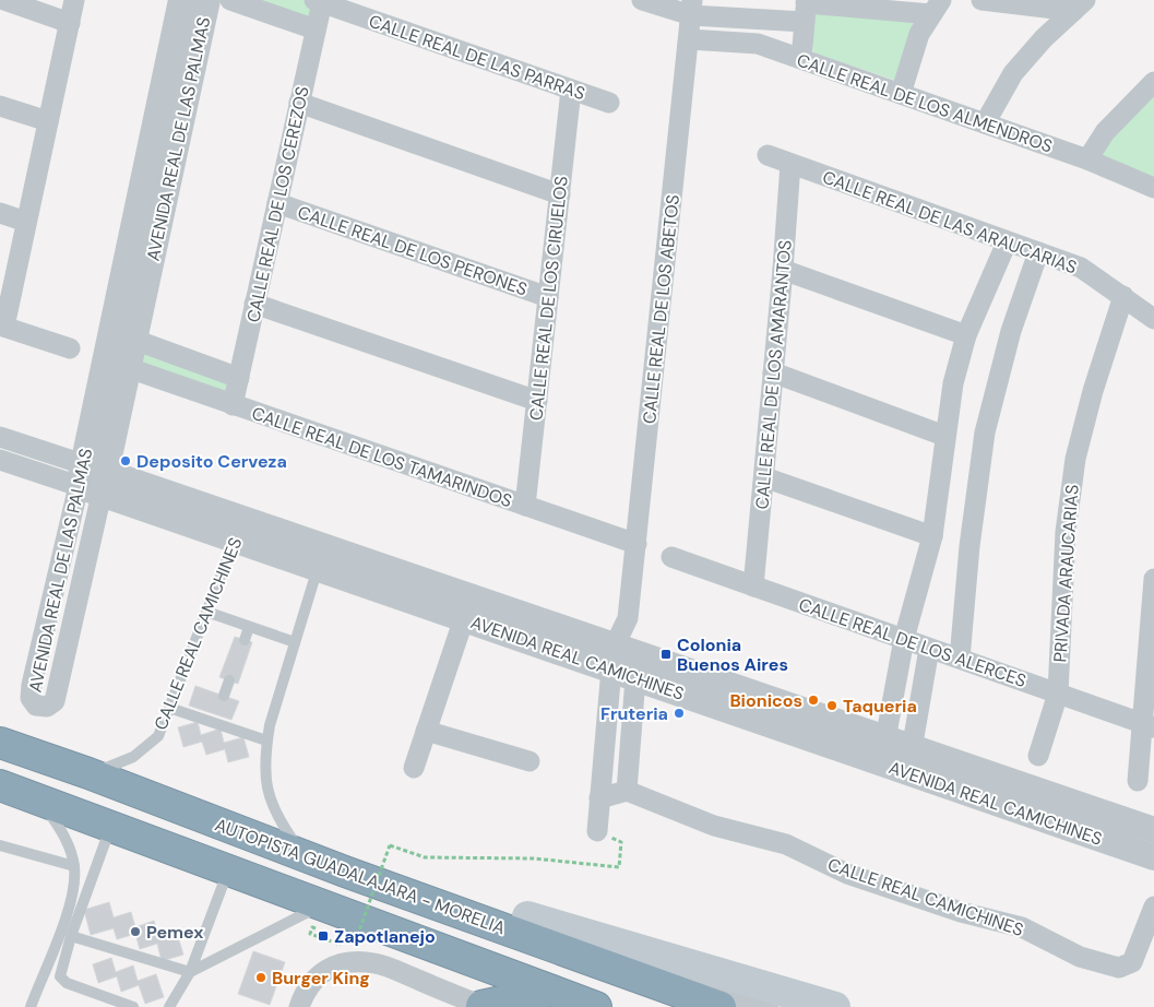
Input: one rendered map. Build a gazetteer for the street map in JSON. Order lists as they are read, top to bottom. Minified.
{"streets":{"highway":["AUTOPISTA GUADALAJARA - MORELIA"],"street":["CALLE REAL DE LAS PARRAS","CALLE REAL DE LOS ALMENDROS","AVENIDA REAL DE LAS PALMAS","CALLE REAL DE LOS CEREZOS","CALLE REAL DE LAS ARAUCARIAS","CALLE REAL DE LOS PERONES","CALLE REAL DE LOS CIRUELOS","CALLE REAL DE LOS ABETOS","CALLE REAL DE LOS AMARANTOS","CALLE REAL DE LOS TAMARINDOS","PRIVADA ARAUCARIAS","CALLE REAL CAMICHINES","CALLE REAL DE LOS ALERCES","AVENIDA REAL CAMICHINES"]},"crossings":[["CALLE REAL DE LAS PARRAS","CALLE REAL DE LOS CEREZOS"],["CALLE REAL DE LAS PARRAS","CALLE REAL DE LOS CIRUELOS"],["CALLE REAL DE LOS ALMENDROS","CALLE REAL DE LOS ABETOS"],["AVENIDA REAL DE LAS PALMAS","CALLE REAL DE LOS TAMARINDOS"],["AVENIDA REAL DE LAS PALMAS","AVENIDA REAL CAMICHINES"],["CALLE REAL DE LOS CEREZOS","CALLE REAL DE LOS PERONES"],["CALLE REAL DE LOS CEREZOS","CALLE REAL DE LOS TAMARINDOS"],["CALLE REAL DE LAS ARAUCARIAS","CALLE REAL DE LOS AMARANTOS"],["CALLE REAL DE LAS ARAUCARIAS","PRIVADA ARAUCARIAS"],["CALLE REAL DE LOS PERONES","CALLE REAL DE LOS CIRUELOS"],["CALLE REAL DE LOS CIRUELOS","CALLE REAL DE LOS TAMARINDOS"],["CALLE REAL DE LOS ABETOS","CALLE REAL DE LOS TAMARINDOS"],["CALLE REAL DE LOS ABETOS","CALLE REAL CAMICHINES"],["CALLE REAL DE LOS ABETOS","AVENIDA REAL CAMICHINES"],["CALLE REAL DE LOS AMARANTOS","CALLE REAL DE LOS ALERCES"],["PRIVADA ARAUCARIAS","CALLE REAL DE LOS ALERCES"],["CALLE REAL CAMICHINES","AVENIDA REAL CAMICHINES"],["CALLE REAL CAMICHINES","AUTOPISTA GUADALAJARA - MORELIA"]],"places":{"other":["Deposito Cerveza","Bionicos","Taqueria","Fruteria","Pemex","Burger King"],"transit":["Colonia Buenos Aires","Zapotlanejo"]}}
